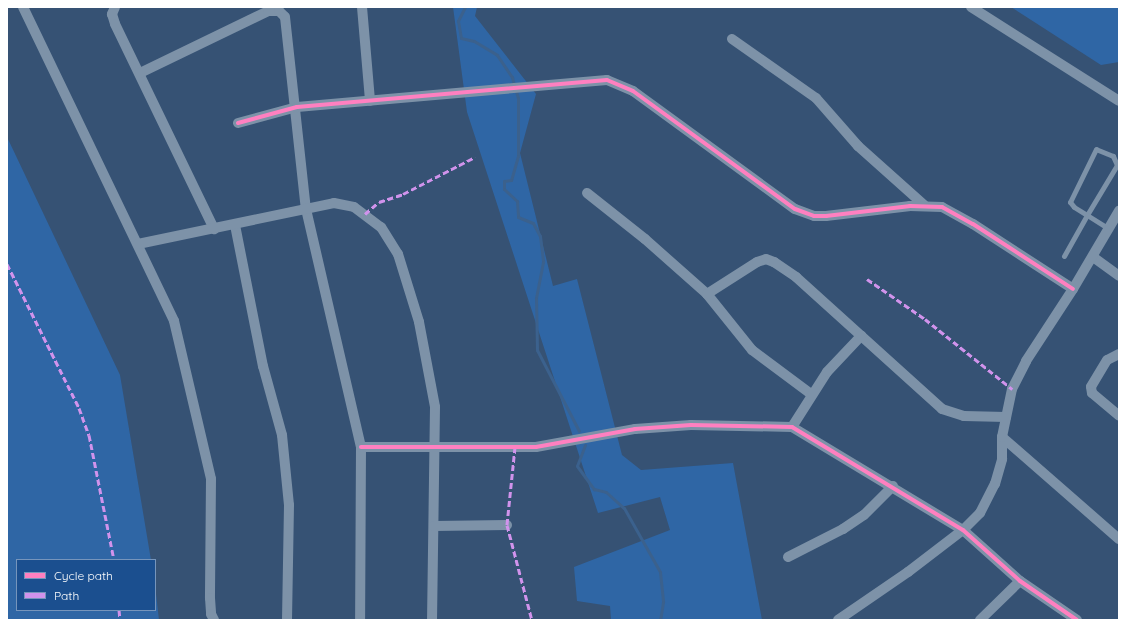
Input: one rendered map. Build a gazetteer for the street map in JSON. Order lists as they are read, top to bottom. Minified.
{"legend":["Cycle path","Path"]}
